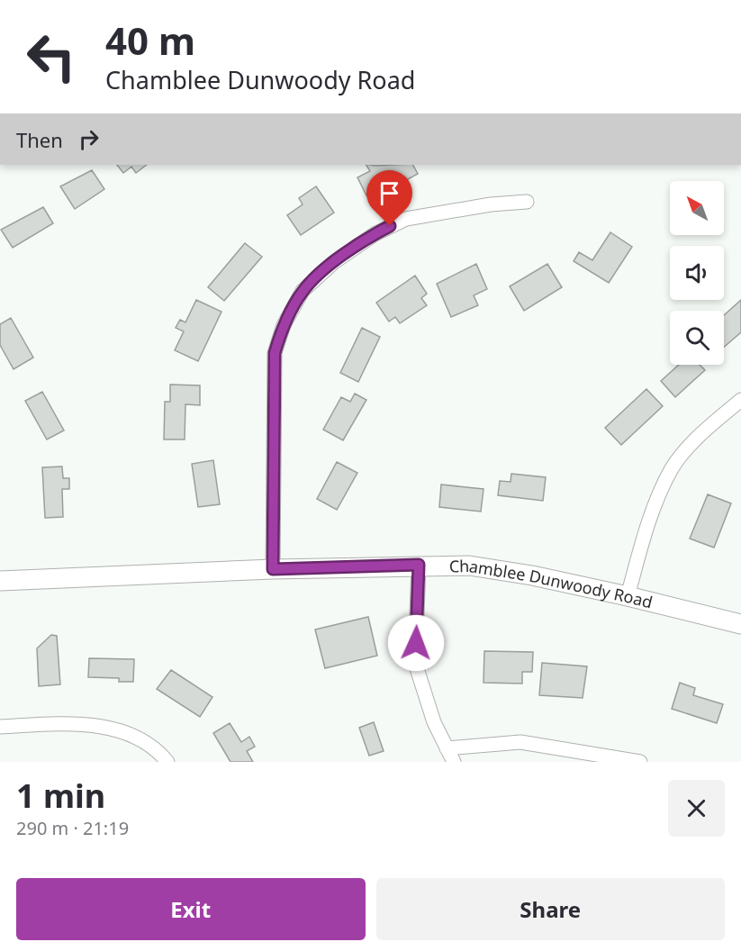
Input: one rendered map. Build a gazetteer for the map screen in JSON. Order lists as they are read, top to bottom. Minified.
{"streets":{"street":["Chamblee Dunwoody Road"]},"north":"top left","page":{"turn":["40 m","Chamblee Dunwoody Road"],"then":"Then","heading":["1 min","290 m · 21:19"],"buttons":["Exit","Share"]}}
